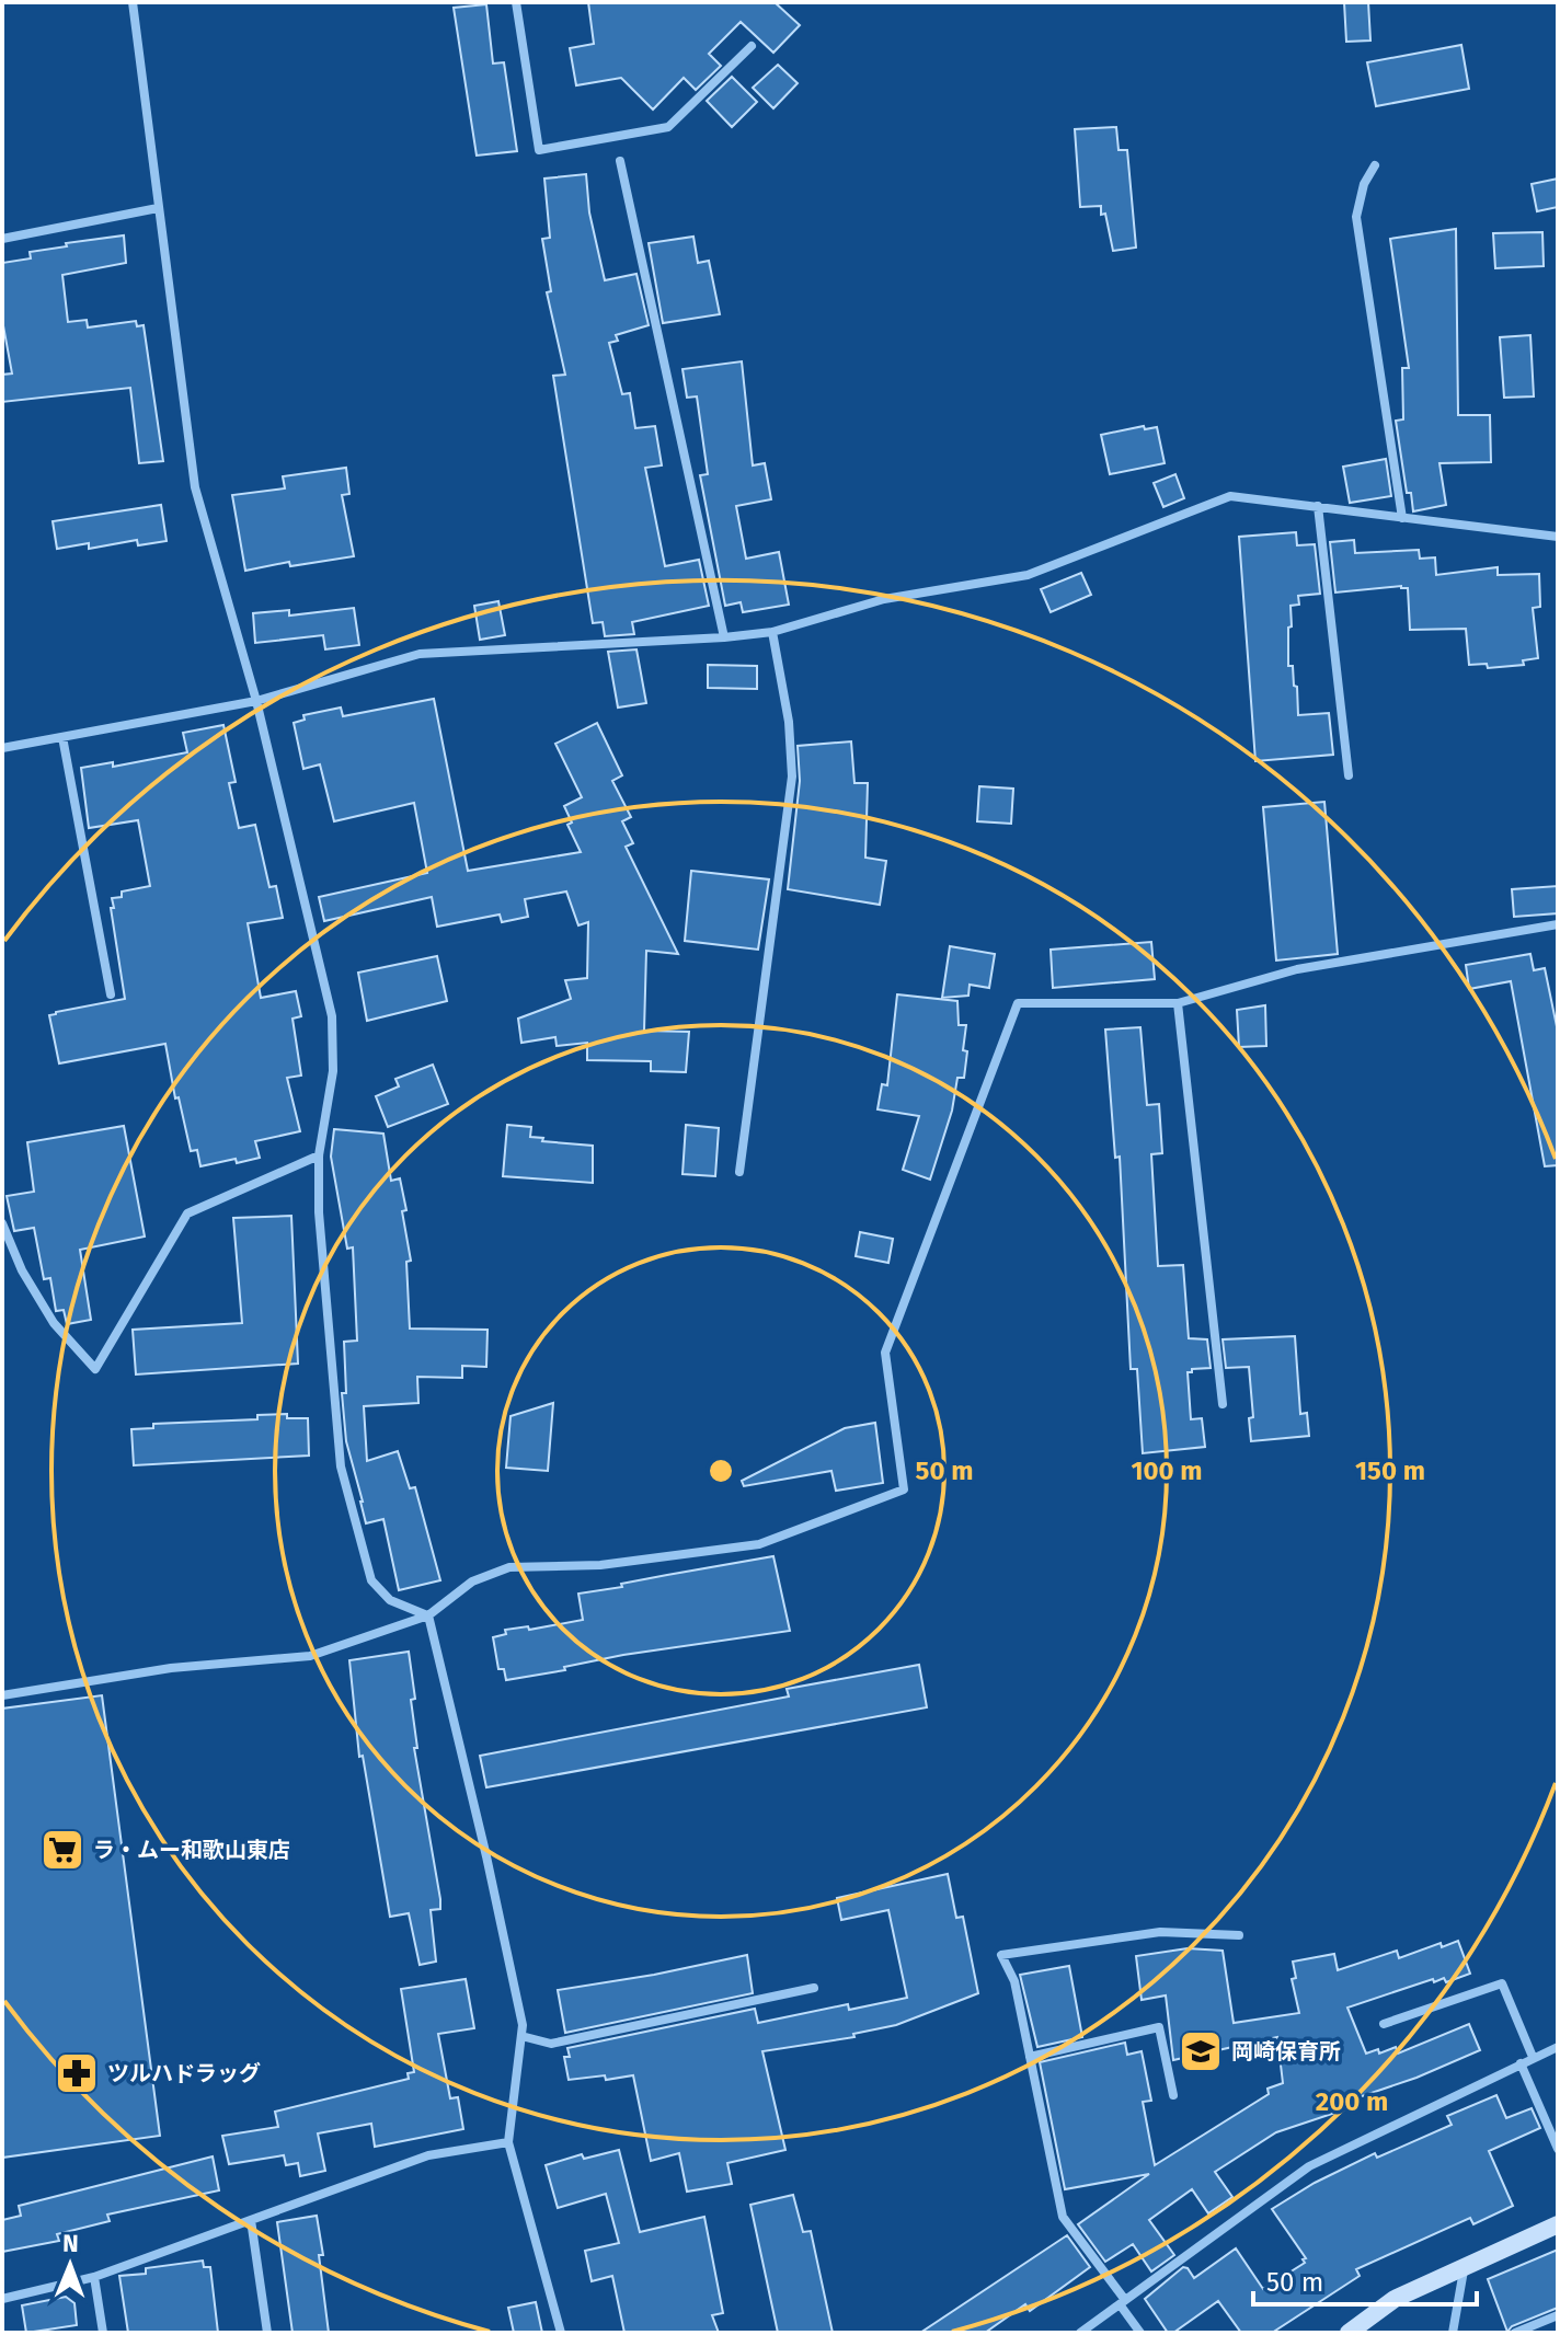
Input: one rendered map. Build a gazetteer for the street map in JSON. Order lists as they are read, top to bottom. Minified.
{"places":{"supermarket":["ラ・ムー和歌山東店"],"school or university":["岡崎保育所"],"pharmacy":["ツルハドラッグ"]},"scale_bar":"50 m","north":"top","rings":["50 m","100 m","150 m","200 m"]}
